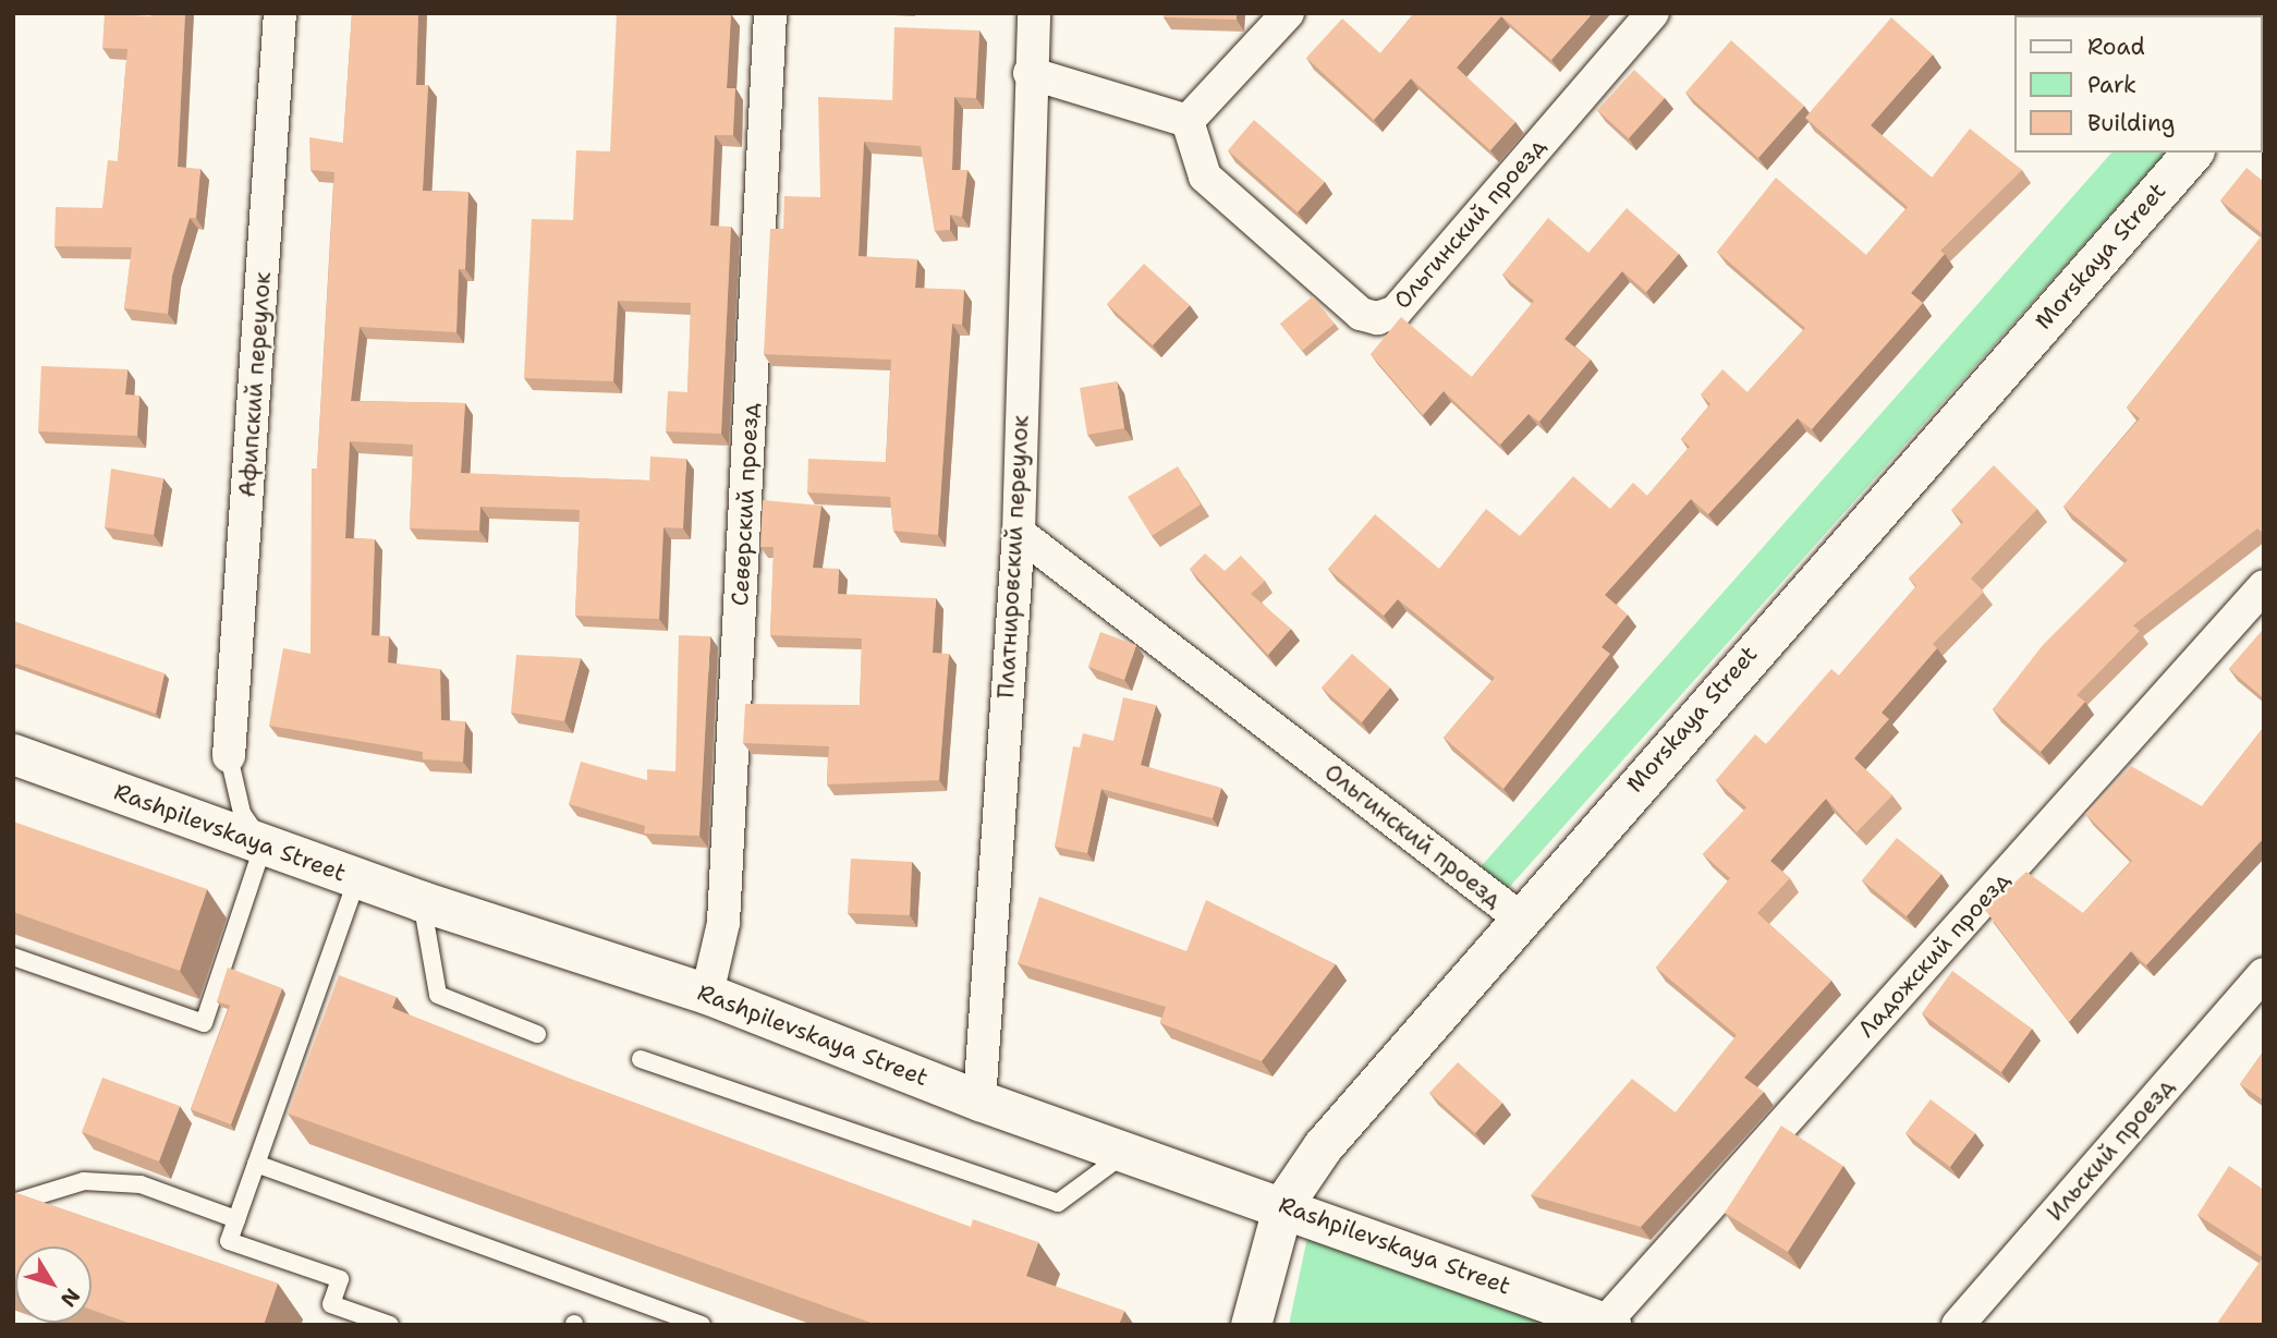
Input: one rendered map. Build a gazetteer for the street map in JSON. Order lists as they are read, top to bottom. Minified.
{"streets":{"street":["Ольгинский проезд","Morskaya Street","Афипский переулок","Северский проезд","Платнировский переулок","Rashpilevskaya Street","Ладожский проезд","Ильский проезд"]},"crossings":[["Ольгинский проезд","Morskaya Street"],["Ольгинский проезд","Платнировский переулок"],["Morskaya Street","Rashpilevskaya Street"],["Северский проезд","Rashpilevskaya Street"],["Платнировский переулок","Rashpilevskaya Street"],["Rashpilevskaya Street","Ладожский проезд"]],"legend":["Road","Park","Building"],"north":"bottom right"}
